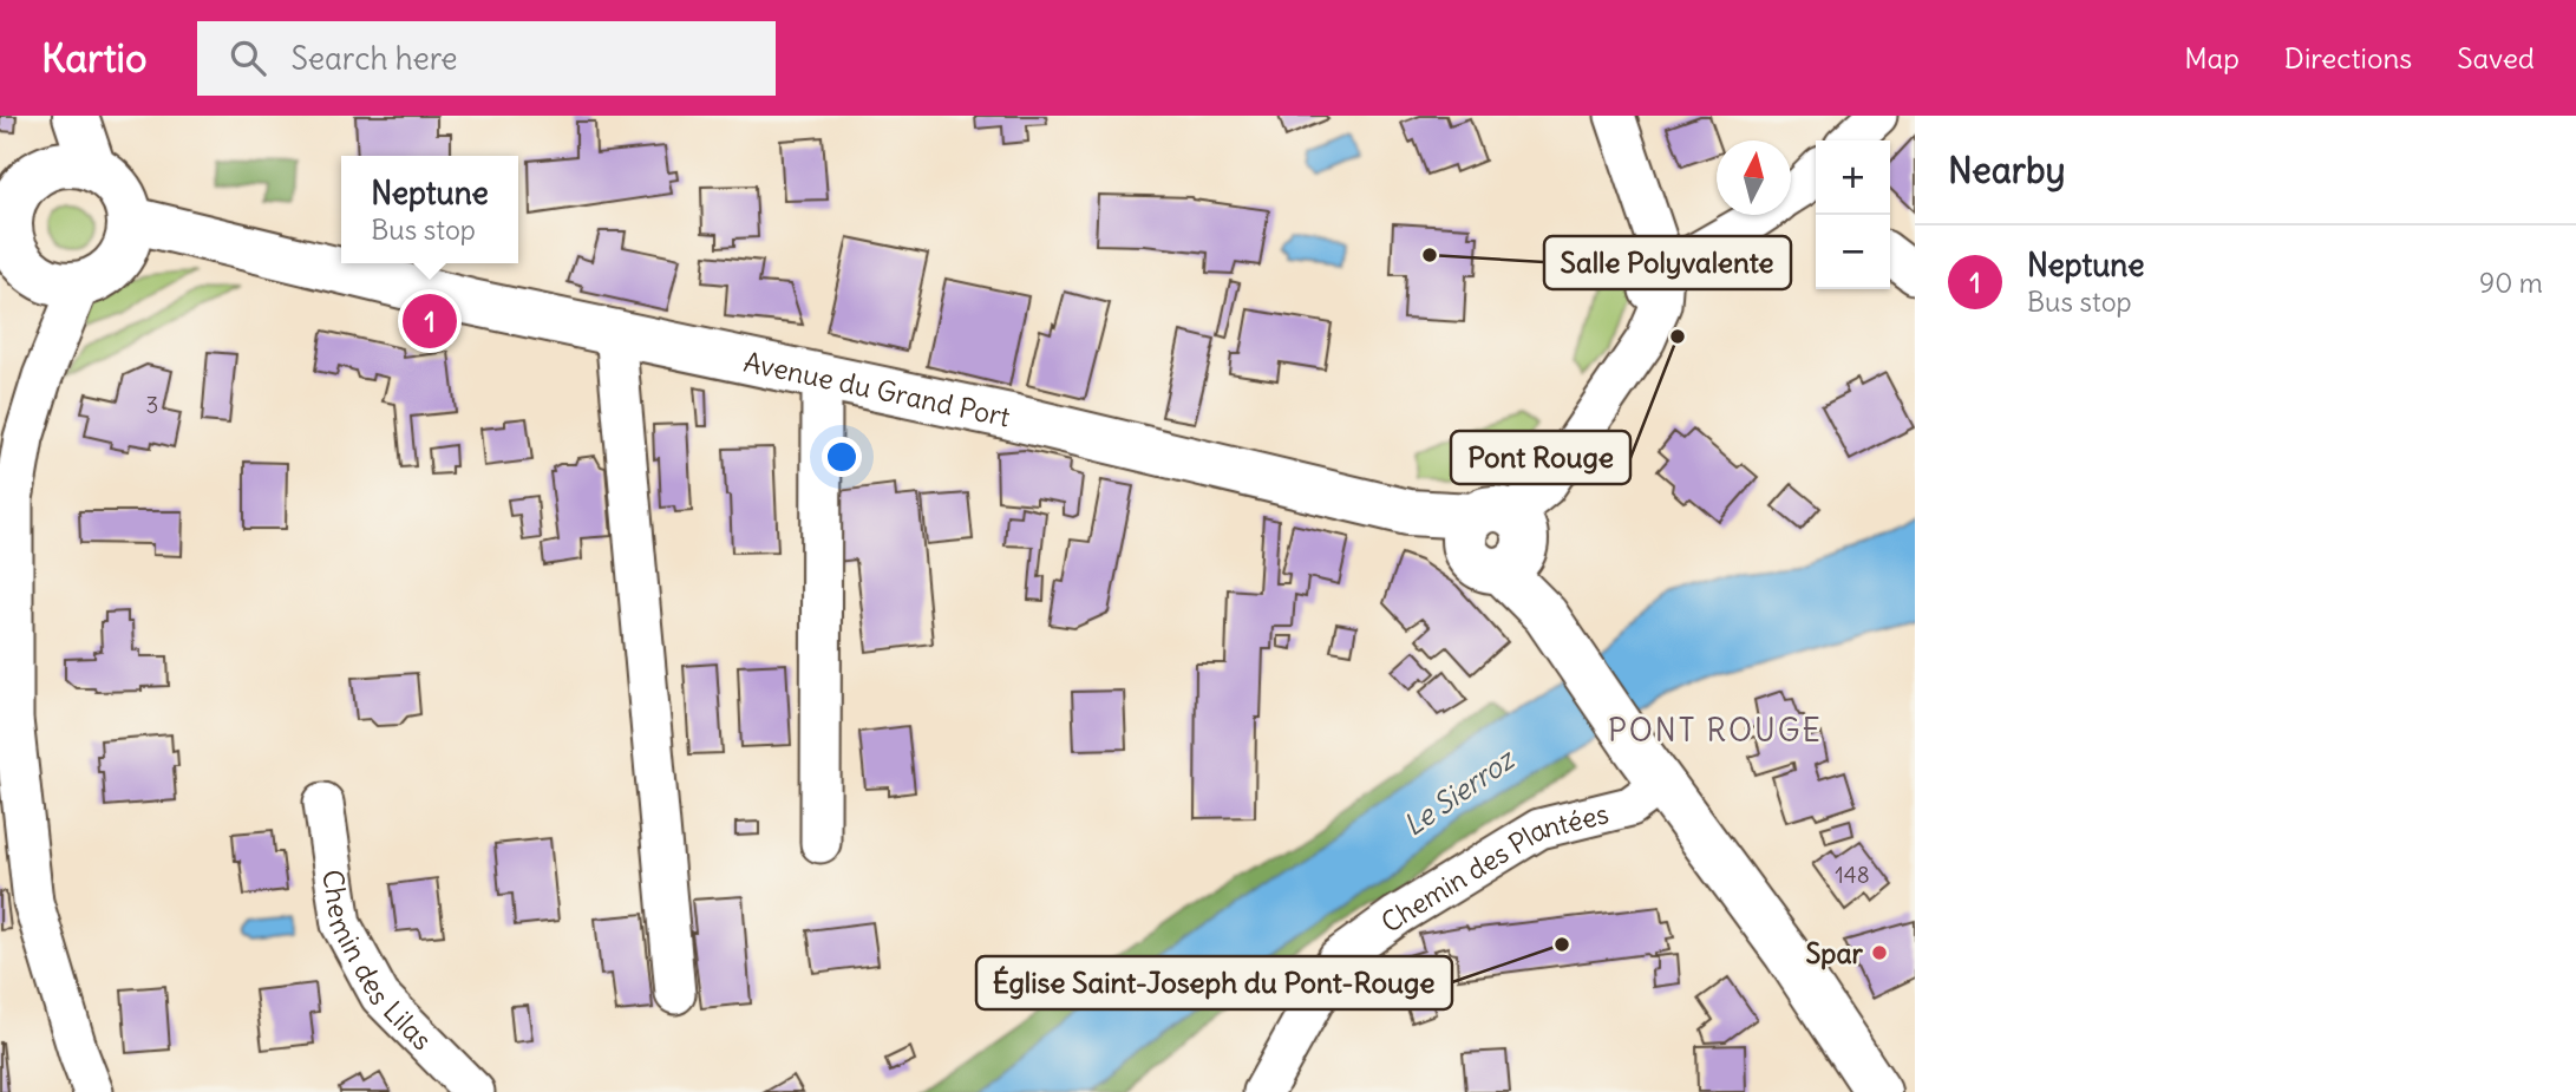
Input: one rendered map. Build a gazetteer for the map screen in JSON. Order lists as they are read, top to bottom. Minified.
{"streets":{"main road":["Avenue du Grand Port"],"street":["Chemin des Plantées","Chemin des Lilas"]},"districts":["PONT ROUGE"],"water":["Le Sierroz"],"places":["Salle Polyvalente","Pont Rouge","Église Saint-Joseph du Pont-Rouge","Spar"],"house_numbers":["3","148"],"north":"top","page":{"header":"Kartio","search":"Search here","nav":["Map","Directions","Saved"],"heading":"Nearby","map_buttons":["+","−"],"popup":["Neptune","Bus stop"],"list":[{"mark":"1","name":"Neptune","note":"Bus stop","value":"90 m"}],"pins":"1"}}
